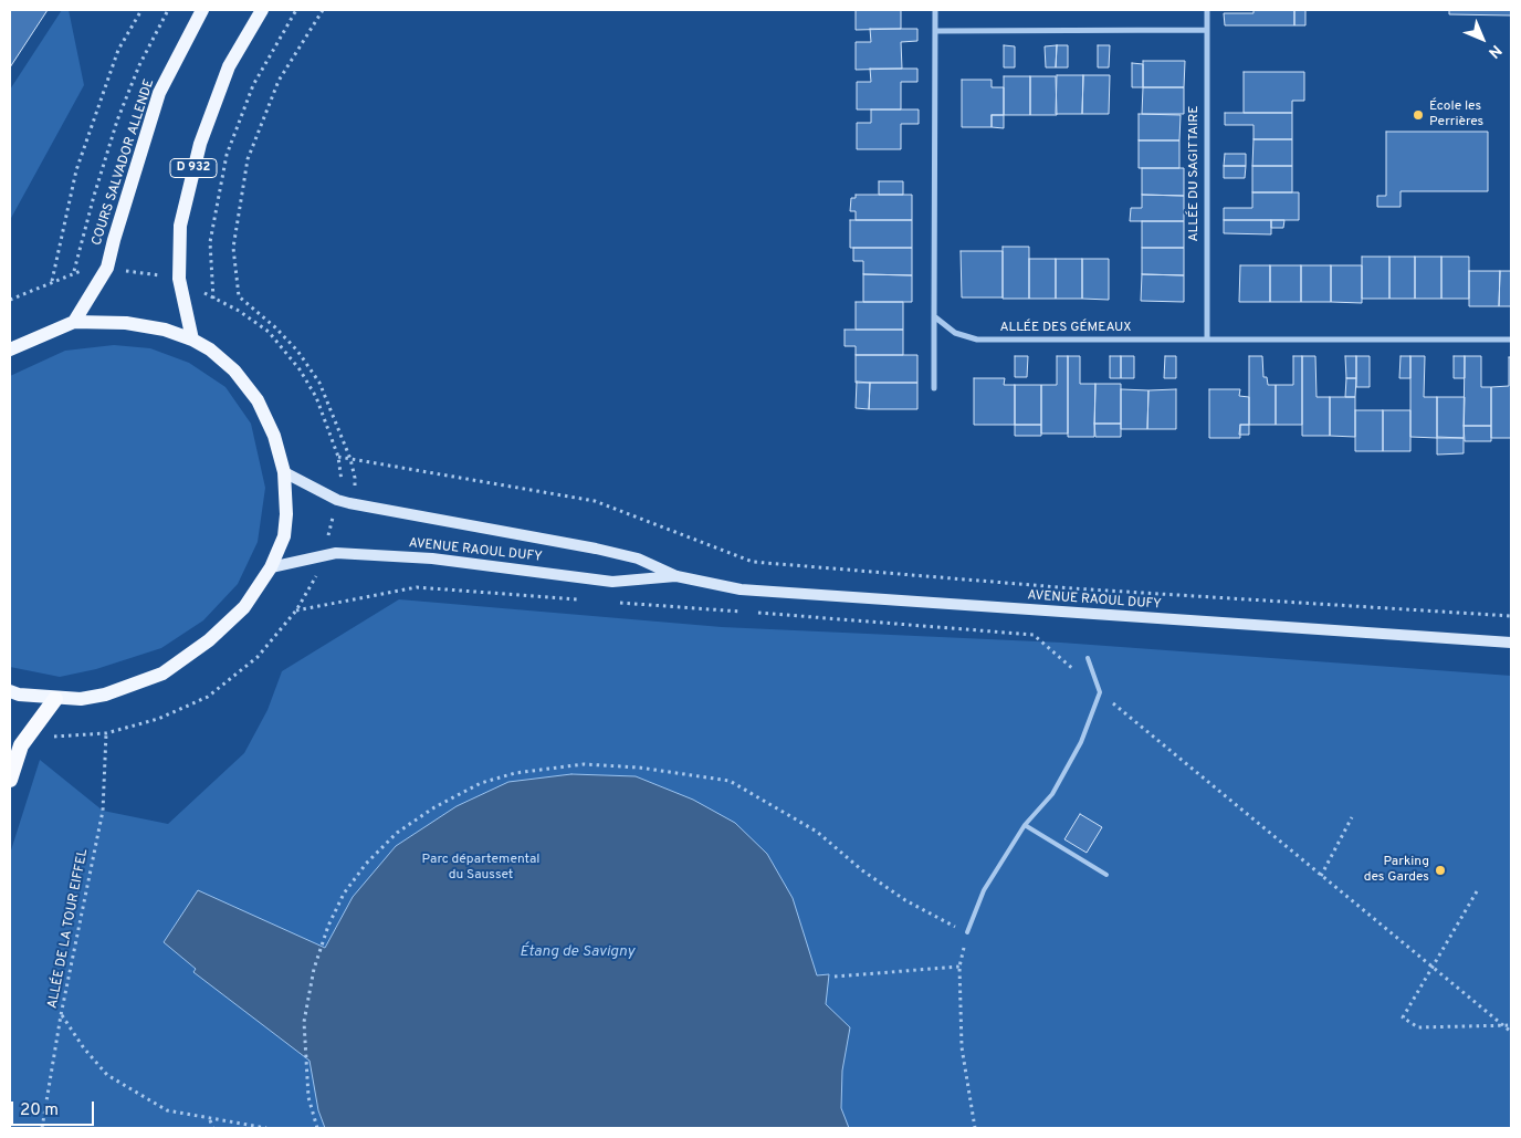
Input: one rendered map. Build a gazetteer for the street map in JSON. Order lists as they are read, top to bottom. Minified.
{"streets":{"main road":["COURS SALVADOR ALLENDE","D 932","AVENUE RAOUL DUFY"],"street":["ALLÉE DU SAGITTAIRE","ALLÉE DES GÉMEAUX"],"path":["ALLÉE DE LA TOUR EIFFEL"]},"crossings":[["ALLÉE DU SAGITTAIRE","ALLÉE DES GÉMEAUX"]],"water":["Étang de Savigny"],"parks":["Parc départemental du Sausset"],"places":["École les Perrières","Parking des Gardes"],"scale_bar":"20 m","north":"bottom right"}
